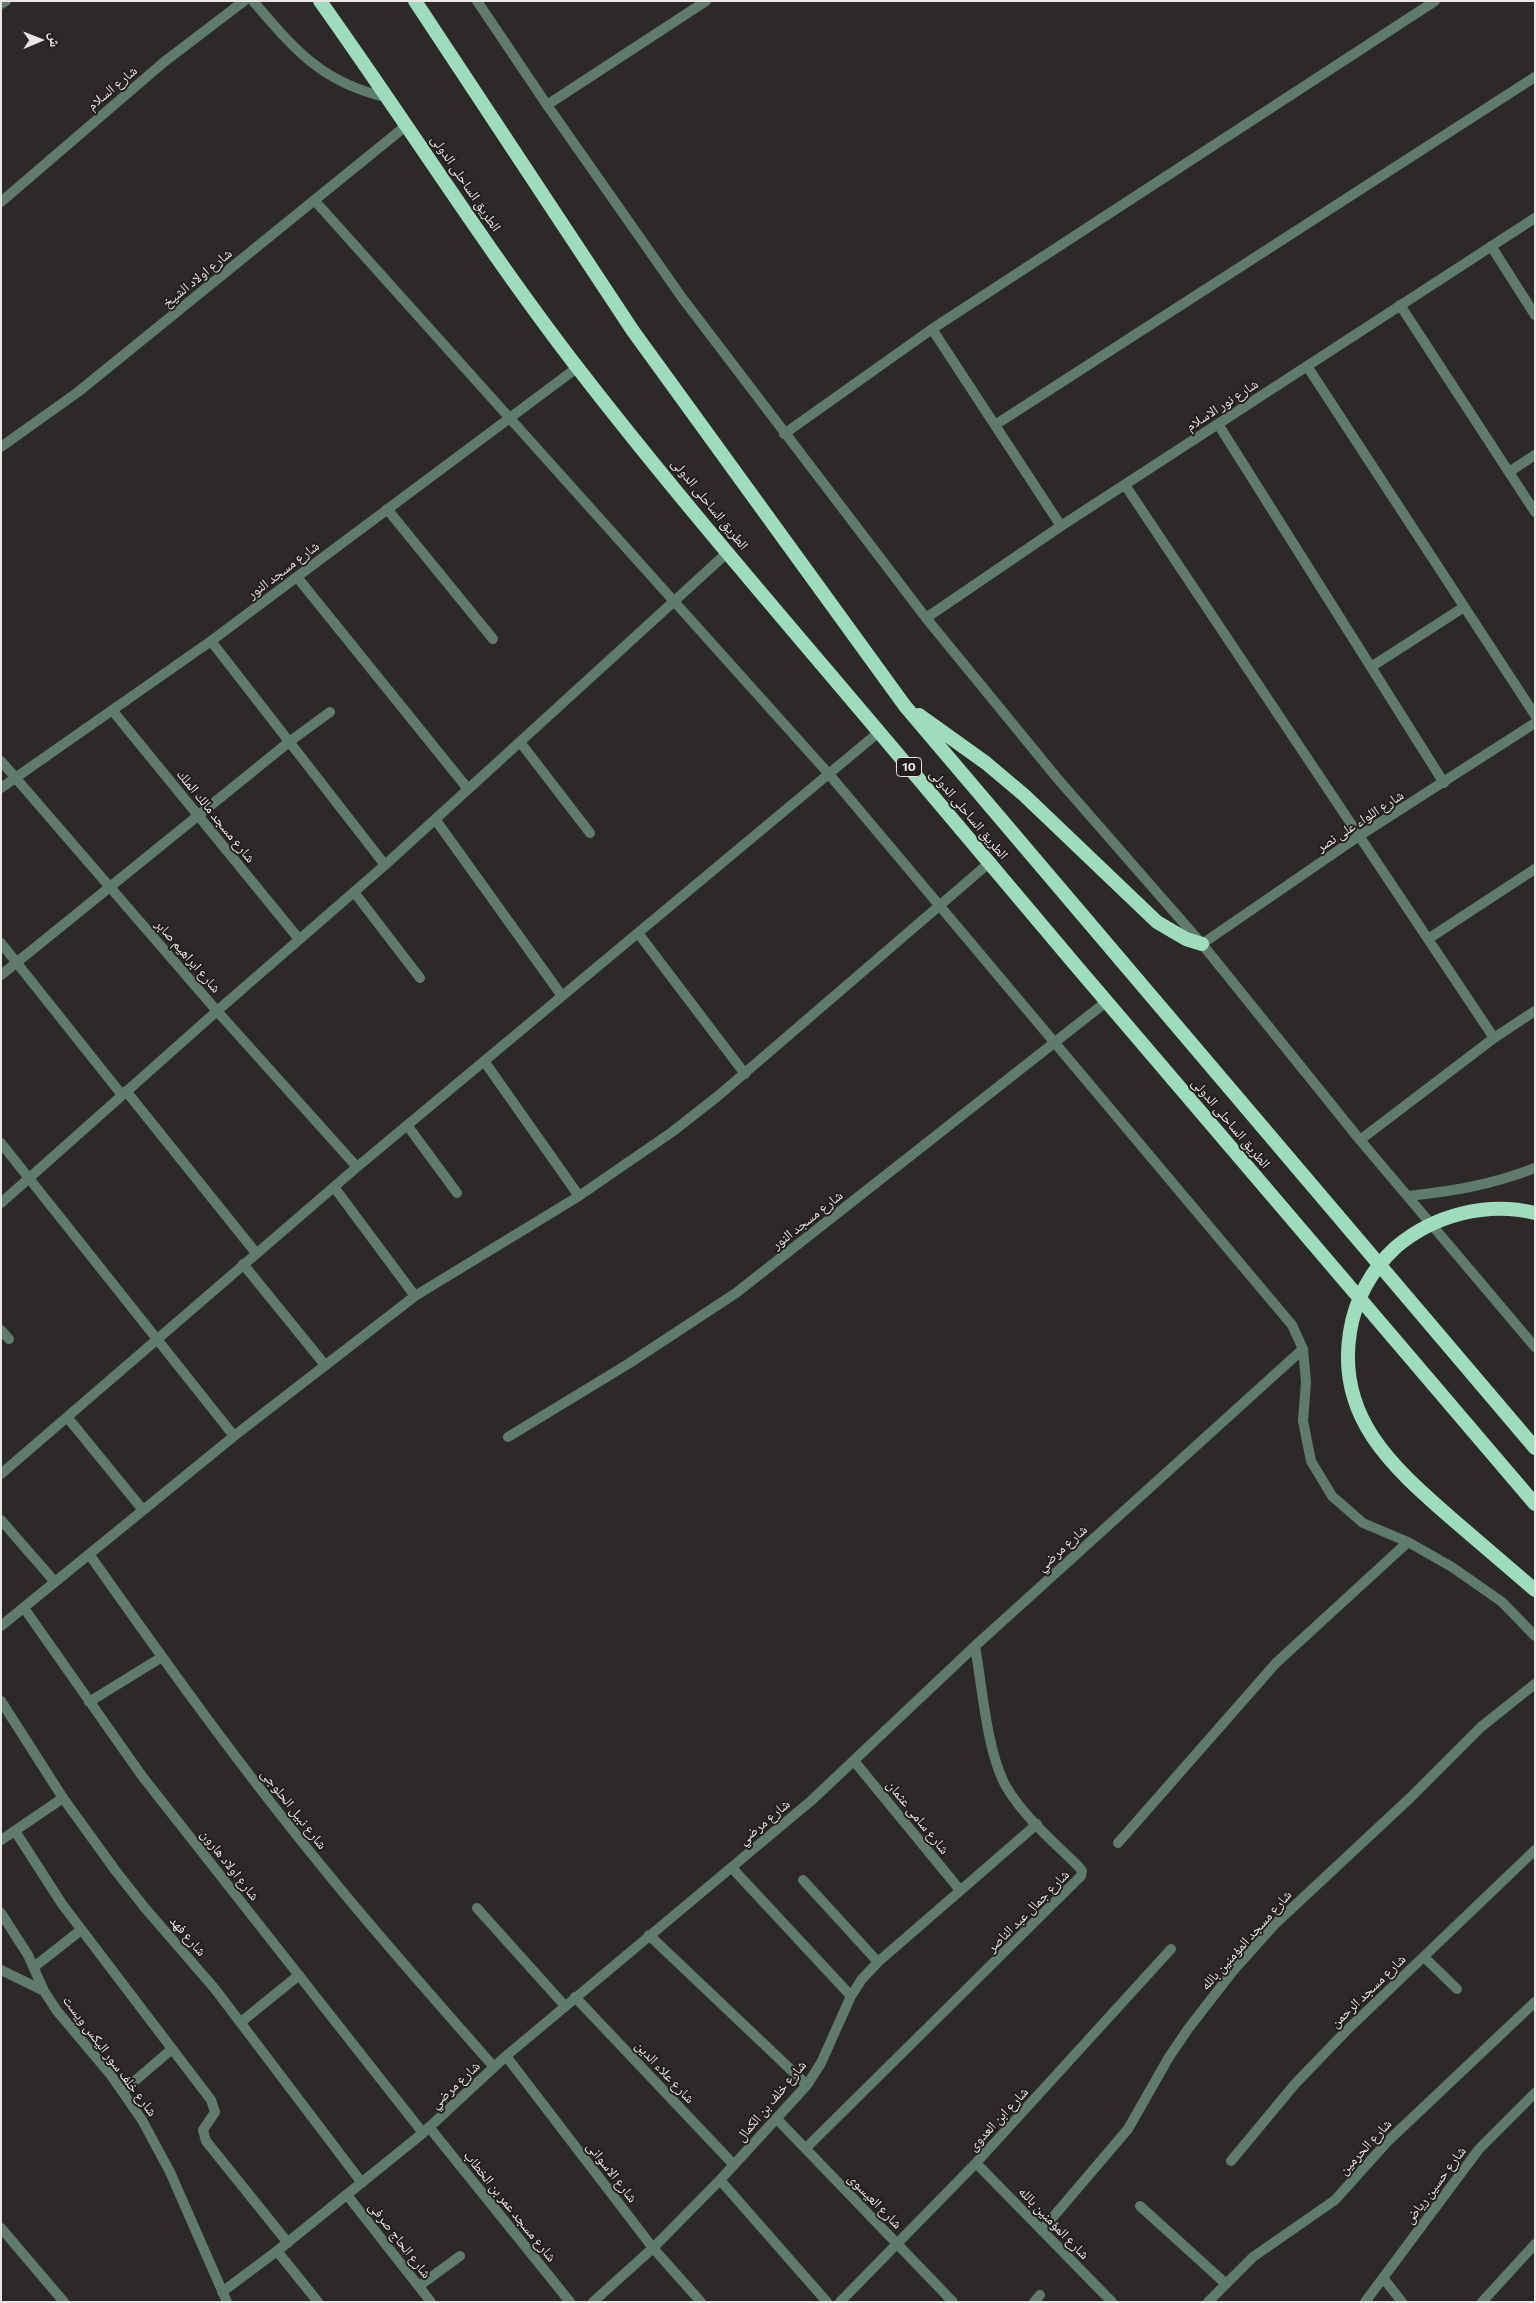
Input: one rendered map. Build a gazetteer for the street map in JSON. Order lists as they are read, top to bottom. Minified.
{"streets":{"highway":["الطريق الساحلى الدولى","10"],"street":["شارع السلام","شارع اولاد الشيخ","شارع نور الاسلام","شارع مسجد النور","شارع مسجد مالك الملك","شارع اللواء على نصر","شارع ابراهيم صابر","شارع مرضي","شارع نبيل الحلوجى","شارع سامى عثمان","شارع اولاد هارون","شارع جمال عبد الناصر","شارع فهد","شارع مسجد المؤمنين بالله","شارع مسجد الرحمن","شارع خلف سور اليكس ويست","شارع علاء الدين","شارع خلف بن الكمال","شارع ابن العدوى","شارع الحرمين","شارع الاسوانى","شارع حسين رياض","شارع العيسوى","شارع مسجد عمر بن الخطاب","شارع المؤمنين بالله","شارع الحاج صرفى"]},"crossings":[["الطريق الساحلى الدولى","شارع اولاد الشيخ"],["الطريق الساحلى الدولى","شارع مسجد النور"],["شارع مسجد النور","شارع مسجد مالك الملك"],["شارع مسجد النور","شارع ابراهيم صابر"],["شارع مرضي","شارع نبيل الحلوجى"],["شارع مرضي","شارع سامى عثمان"],["شارع مرضي","شارع اولاد هارون"],["شارع مرضي","شارع جمال عبد الناصر"],["شارع مرضي","شارع فهد"],["شارع مرضي","شارع خلف سور اليكس ويست"],["شارع مرضي","شارع علاء الدين"],["شارع مرضي","شارع الاسوانى"],["شارع مرضي","شارع مسجد عمر بن الخطاب"],["شارع مرضي","شارع الحاج صرفى"],["شارع سامى عثمان","شارع خلف بن الكمال"],["شارع اولاد هارون","شارع مسجد عمر بن الخطاب"],["شارع جمال عبد الناصر","شارع خلف بن الكمال"],["شارع جمال عبد الناصر","شارع العيسوى"],["شارع مسجد المؤمنين بالله","شارع المؤمنين بالله"],["شارع علاء الدين","شارع خلف بن الكمال"],["شارع خلف بن الكمال","شارع الاسوانى"],["شارع خلف بن الكمال","شارع العيسوى"],["شارع ابن العدوى","شارع العيسوى"],["شارع ابن العدوى","شارع المؤمنين بالله"]],"north":"right"}
